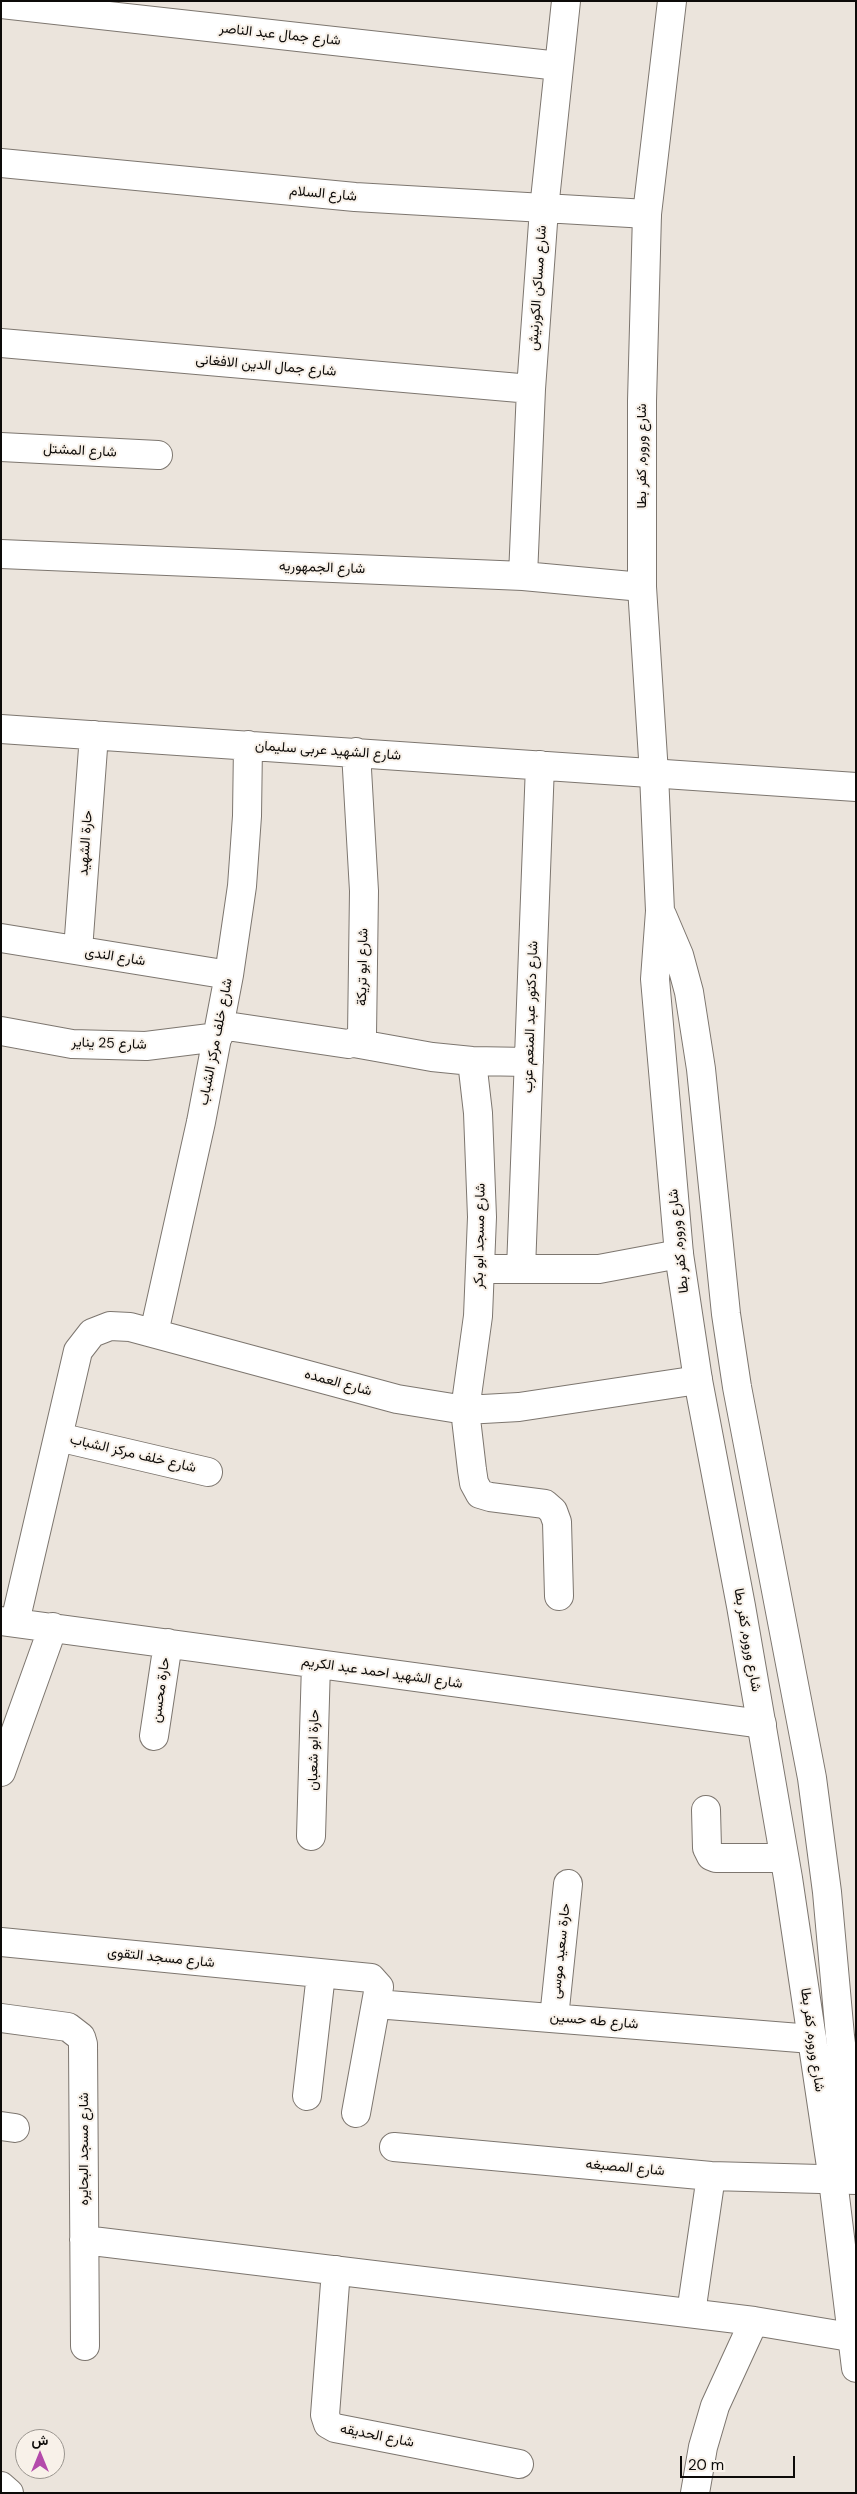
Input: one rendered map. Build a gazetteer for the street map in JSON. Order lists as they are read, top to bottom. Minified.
{"streets":{"street":["شارع جمال عبد الناصر","شارع السلام","شارع مساكن الكورنيش","شارع جمال الدين الافغانى","شارع المشتل","شارع وروره, كفر بطا","شارع الجمهوريه","شارع الشهيد عربى سليمان","حارة الشهيد","شارع الندى","شارع ابو تريكة","شارع دكتور عبد المنعم عزب","شارع خلف مركز الشباب","شارع 25 يناير","شارع مسجد ابو بكر","شارع العمده","شارع الشهيد احمد عبد الكريم","حارة محسن","حارة ابو شعبان","حارة سعيد موسى","شارع مسجد التقوى","شارع طه حسين","شارع مسجد البحايره","شارع المصبغه","شارع الحديقه"]},"crossings":[["شارع جمال عبد الناصر","شارع مساكن الكورنيش"],["شارع السلام","شارع مساكن الكورنيش"],["شارع السلام","شارع وروره, كفر بطا"],["شارع مساكن الكورنيش","شارع جمال الدين الافغانى"],["شارع مساكن الكورنيش","شارع الجمهوريه"],["شارع وروره, كفر بطا","شارع الجمهوريه"],["شارع وروره, كفر بطا","شارع الشهيد عربى سليمان"],["شارع وروره, كفر بطا","شارع العمده"],["شارع وروره, كفر بطا","شارع الشهيد احمد عبد الكريم"],["شارع وروره, كفر بطا","شارع طه حسين"],["شارع وروره, كفر بطا","شارع المصبغه"],["شارع الشهيد عربى سليمان","حارة الشهيد"],["شارع الشهيد عربى سليمان","شارع ابو تريكة"],["شارع الشهيد عربى سليمان","شارع دكتور عبد المنعم عزب"],["شارع الشهيد عربى سليمان","شارع خلف مركز الشباب"],["حارة الشهيد","شارع الندى"],["شارع الندى","شارع خلف مركز الشباب"],["شارع خلف مركز الشباب","شارع 25 يناير"],["شارع خلف مركز الشباب","شارع العمده"],["شارع مسجد ابو بكر","شارع العمده"],["شارع العمده","شارع الشهيد احمد عبد الكريم"],["شارع الشهيد احمد عبد الكريم","حارة محسن"],["شارع الشهيد احمد عبد الكريم","حارة ابو شعبان"],["حارة سعيد موسى","شارع طه حسين"],["شارع مسجد التقوى","شارع طه حسين"]],"scale_bar":"20 m","north":"top"}
